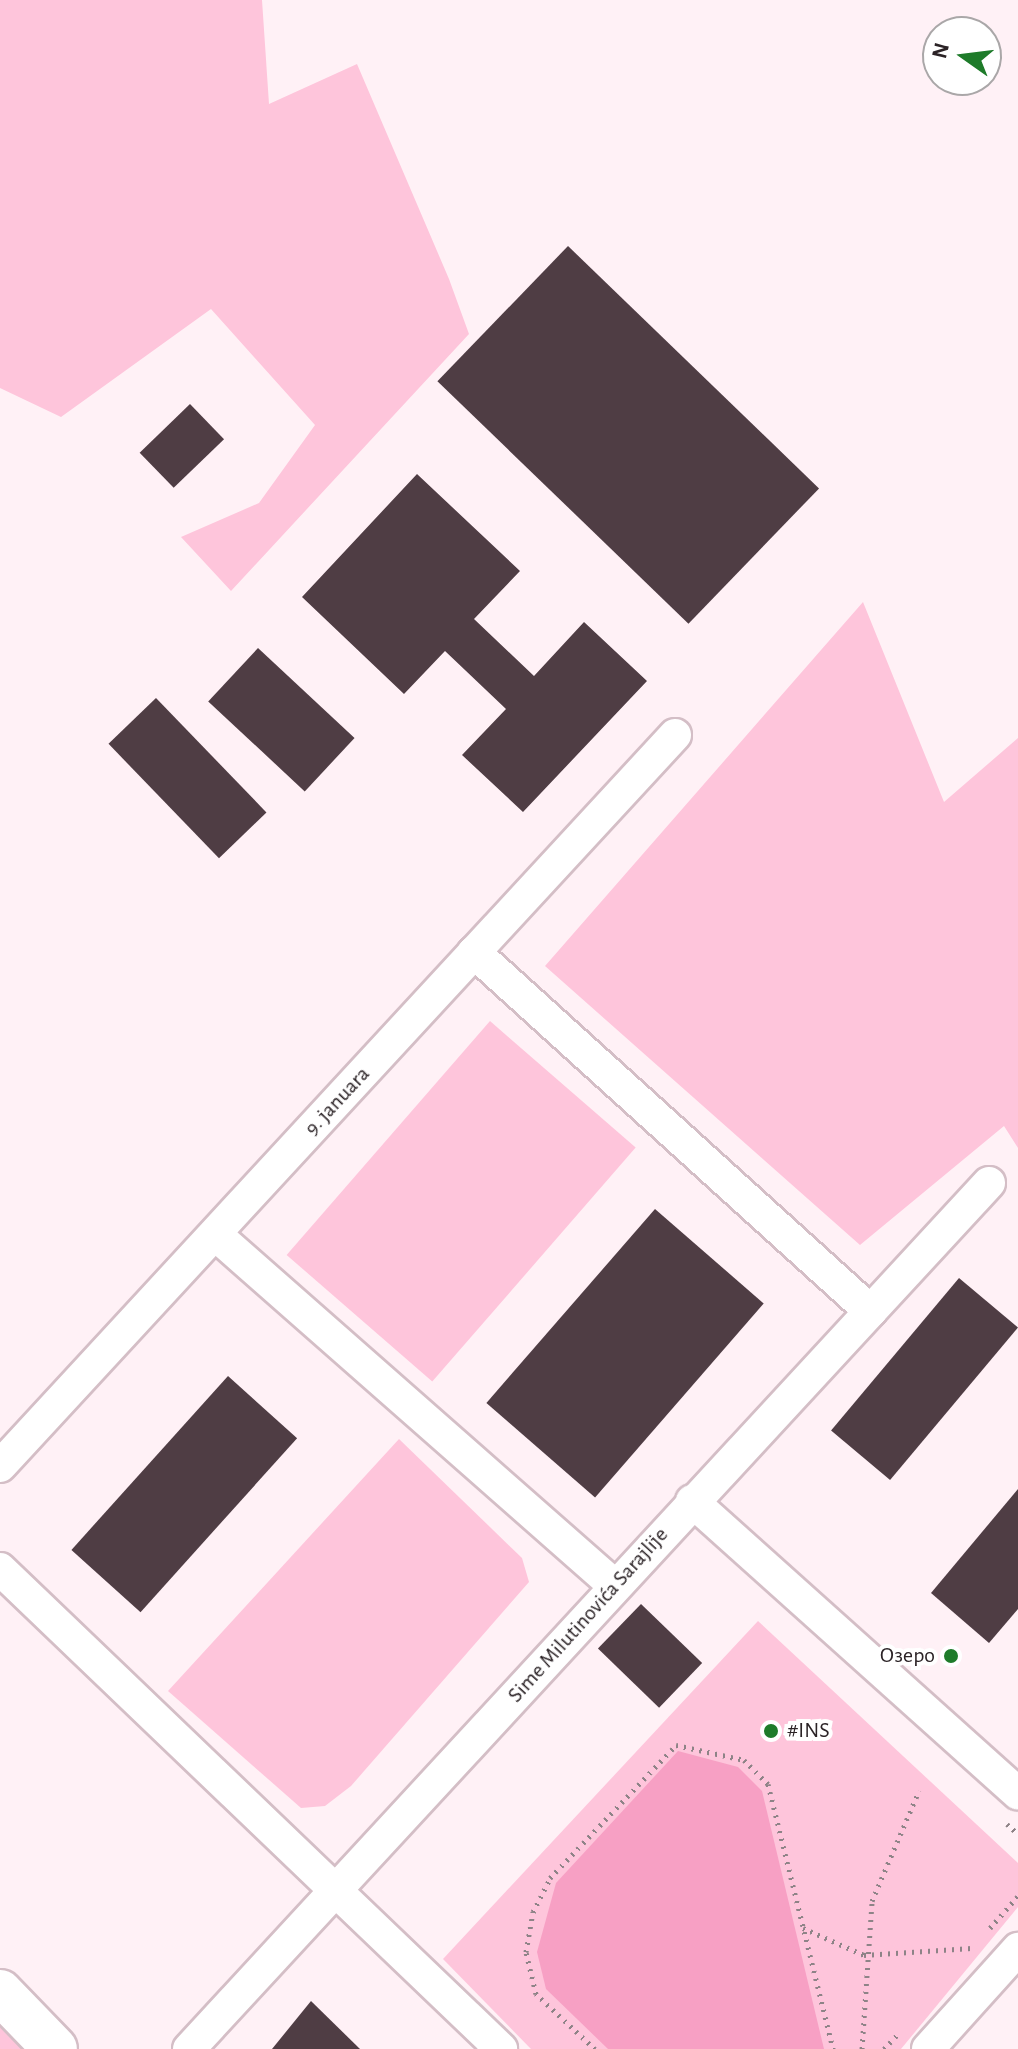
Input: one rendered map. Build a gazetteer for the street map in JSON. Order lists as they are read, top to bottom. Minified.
{"streets":{"street":["9. januara","Sime Milutinovića Sarajlije"]},"places":["Озеро","#INS"],"north":"left"}
